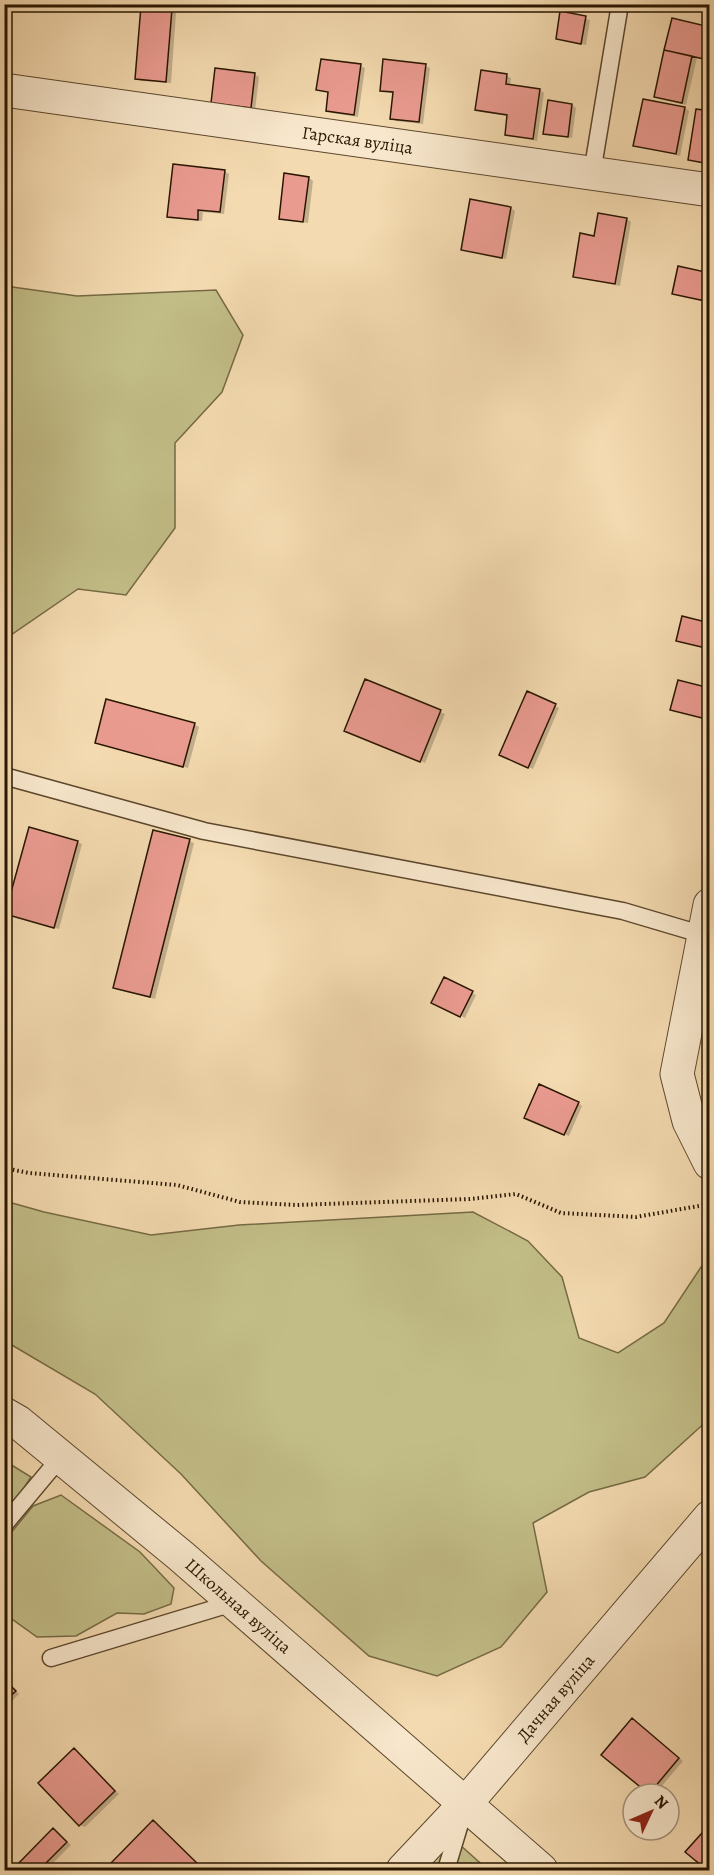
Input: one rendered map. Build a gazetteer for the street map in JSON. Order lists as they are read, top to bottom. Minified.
{"streets":{"street":["Гарская вуліца","Школьная вуліца","Дачная вуліца"]},"crossings":[["Школьная вуліца","Дачная вуліца"]],"north":"top right"}
